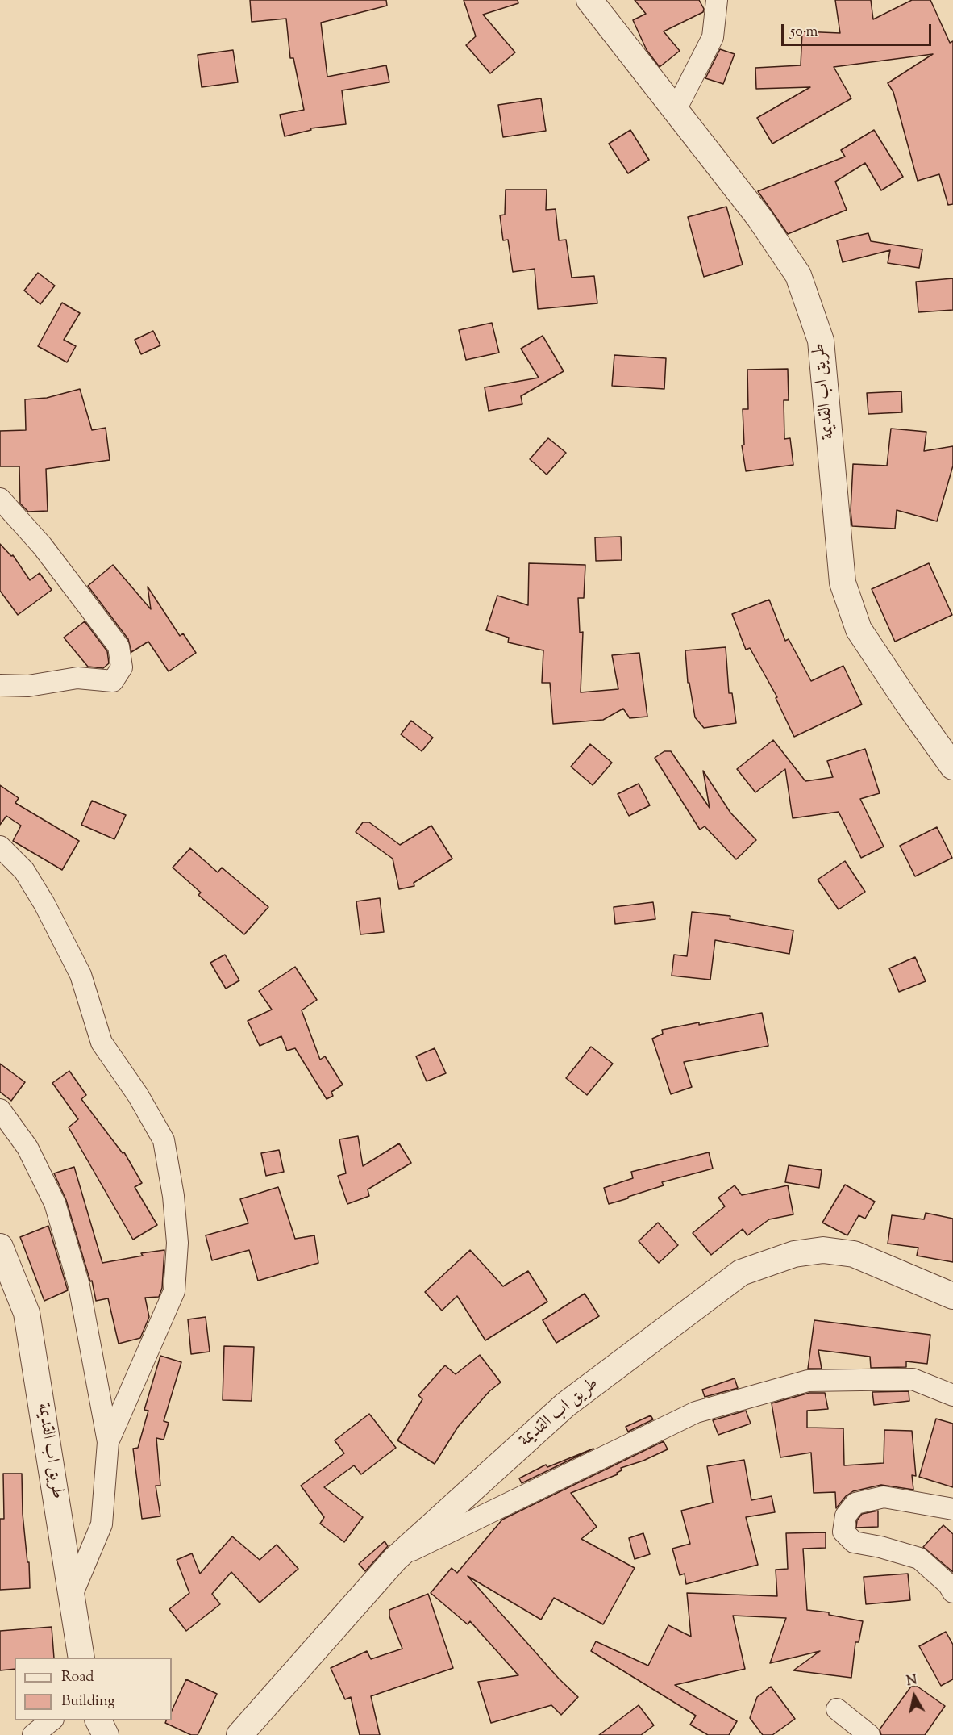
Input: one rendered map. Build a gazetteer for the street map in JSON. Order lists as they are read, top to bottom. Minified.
{"streets":{"street":["طريق اب القديمة"]},"legend":["Road","Building"],"scale_bar":"50 m","north":"top"}
